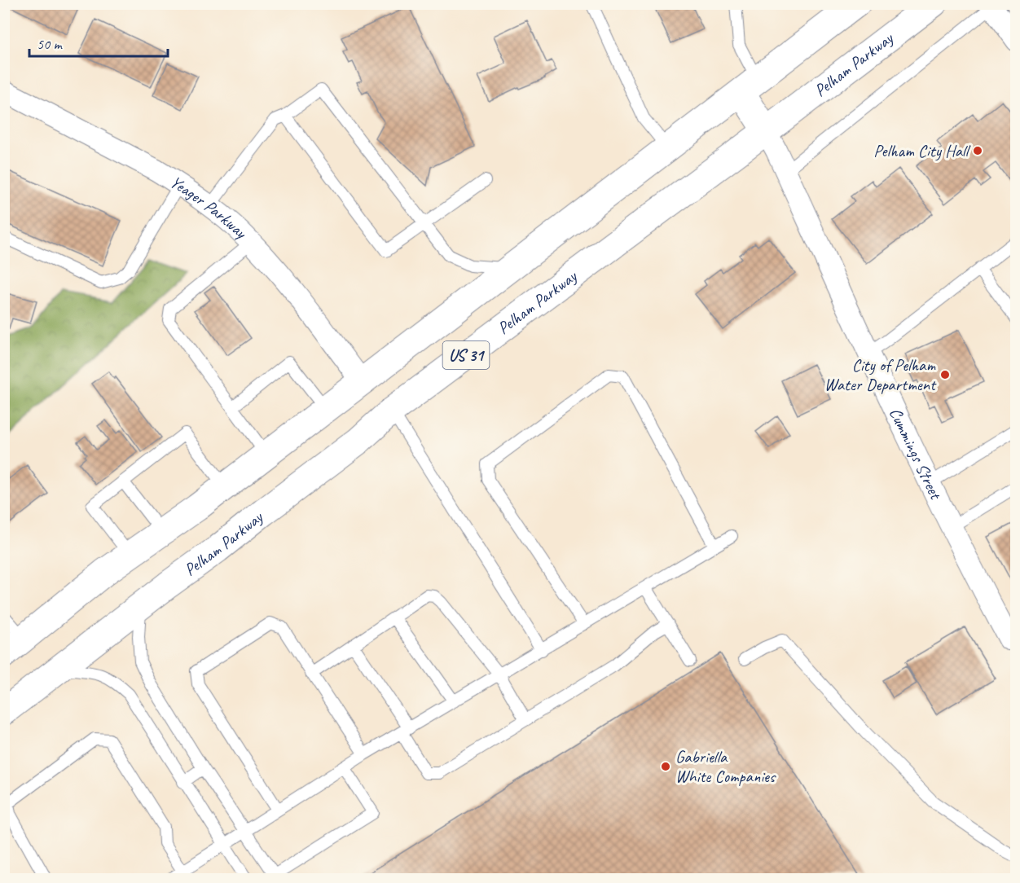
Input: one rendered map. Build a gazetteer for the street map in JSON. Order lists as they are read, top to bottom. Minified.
{"streets":{"main road":["Pelham Parkway","US 31"],"street":["Yeager Parkway","Cummings Street"]},"crossings":[["Pelham Parkway","Cummings Street"],["Yeager Parkway","US 31"]],"places":["Pelham City Hall","City of Pelham Water Department","Gabriella White Companies"],"scale_bar":"50 m"}
